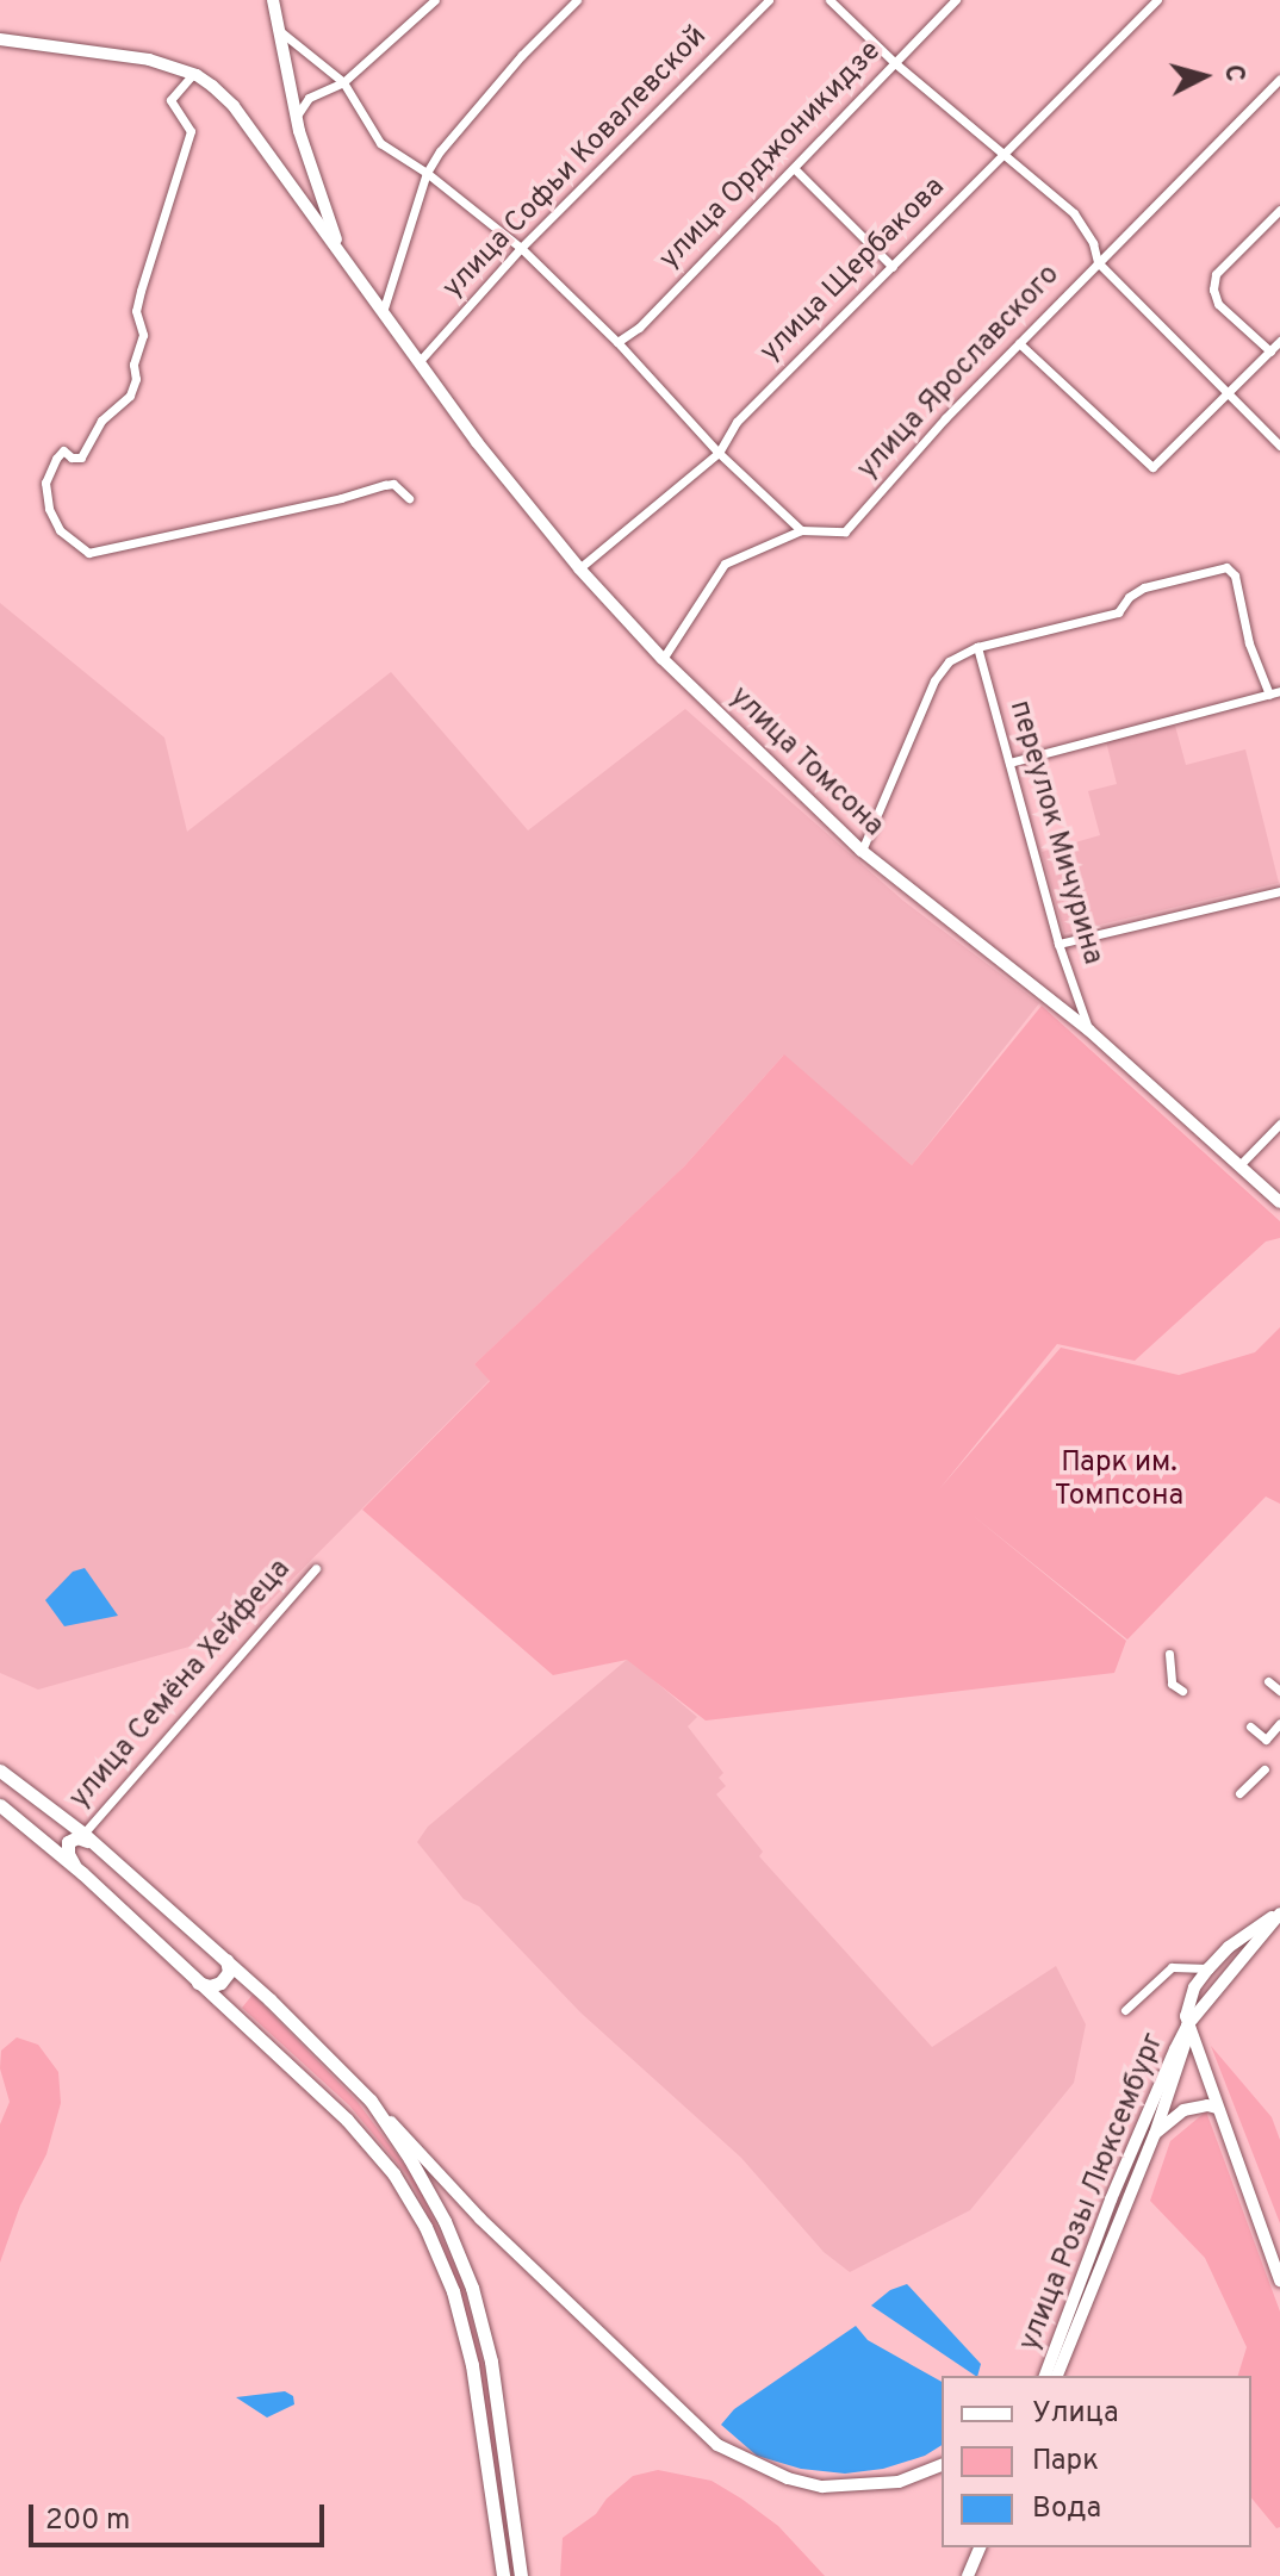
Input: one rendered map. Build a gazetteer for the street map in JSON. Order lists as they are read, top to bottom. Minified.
{"streets":{"main road":["улица Томсона","улица Розы Люксембург"],"street":["улица Орджоникидзе","улица Софьи Ковалевской","улица Щербакова","улица Ярославского","переулок Мичурина","улица Семёна Хейфеца"]},"crossings":[["улица Софьи Ковалевской","улица Томсона"],["улица Щербакова","улица Томсона"],["улица Ярославского","улица Томсона"],["улица Томсона","переулок Мичурина"]],"parks":["Парк им. Томпсона"],"legend":["Улица","Парк","Вода"],"scale_bar":"200 m","north":"right"}
